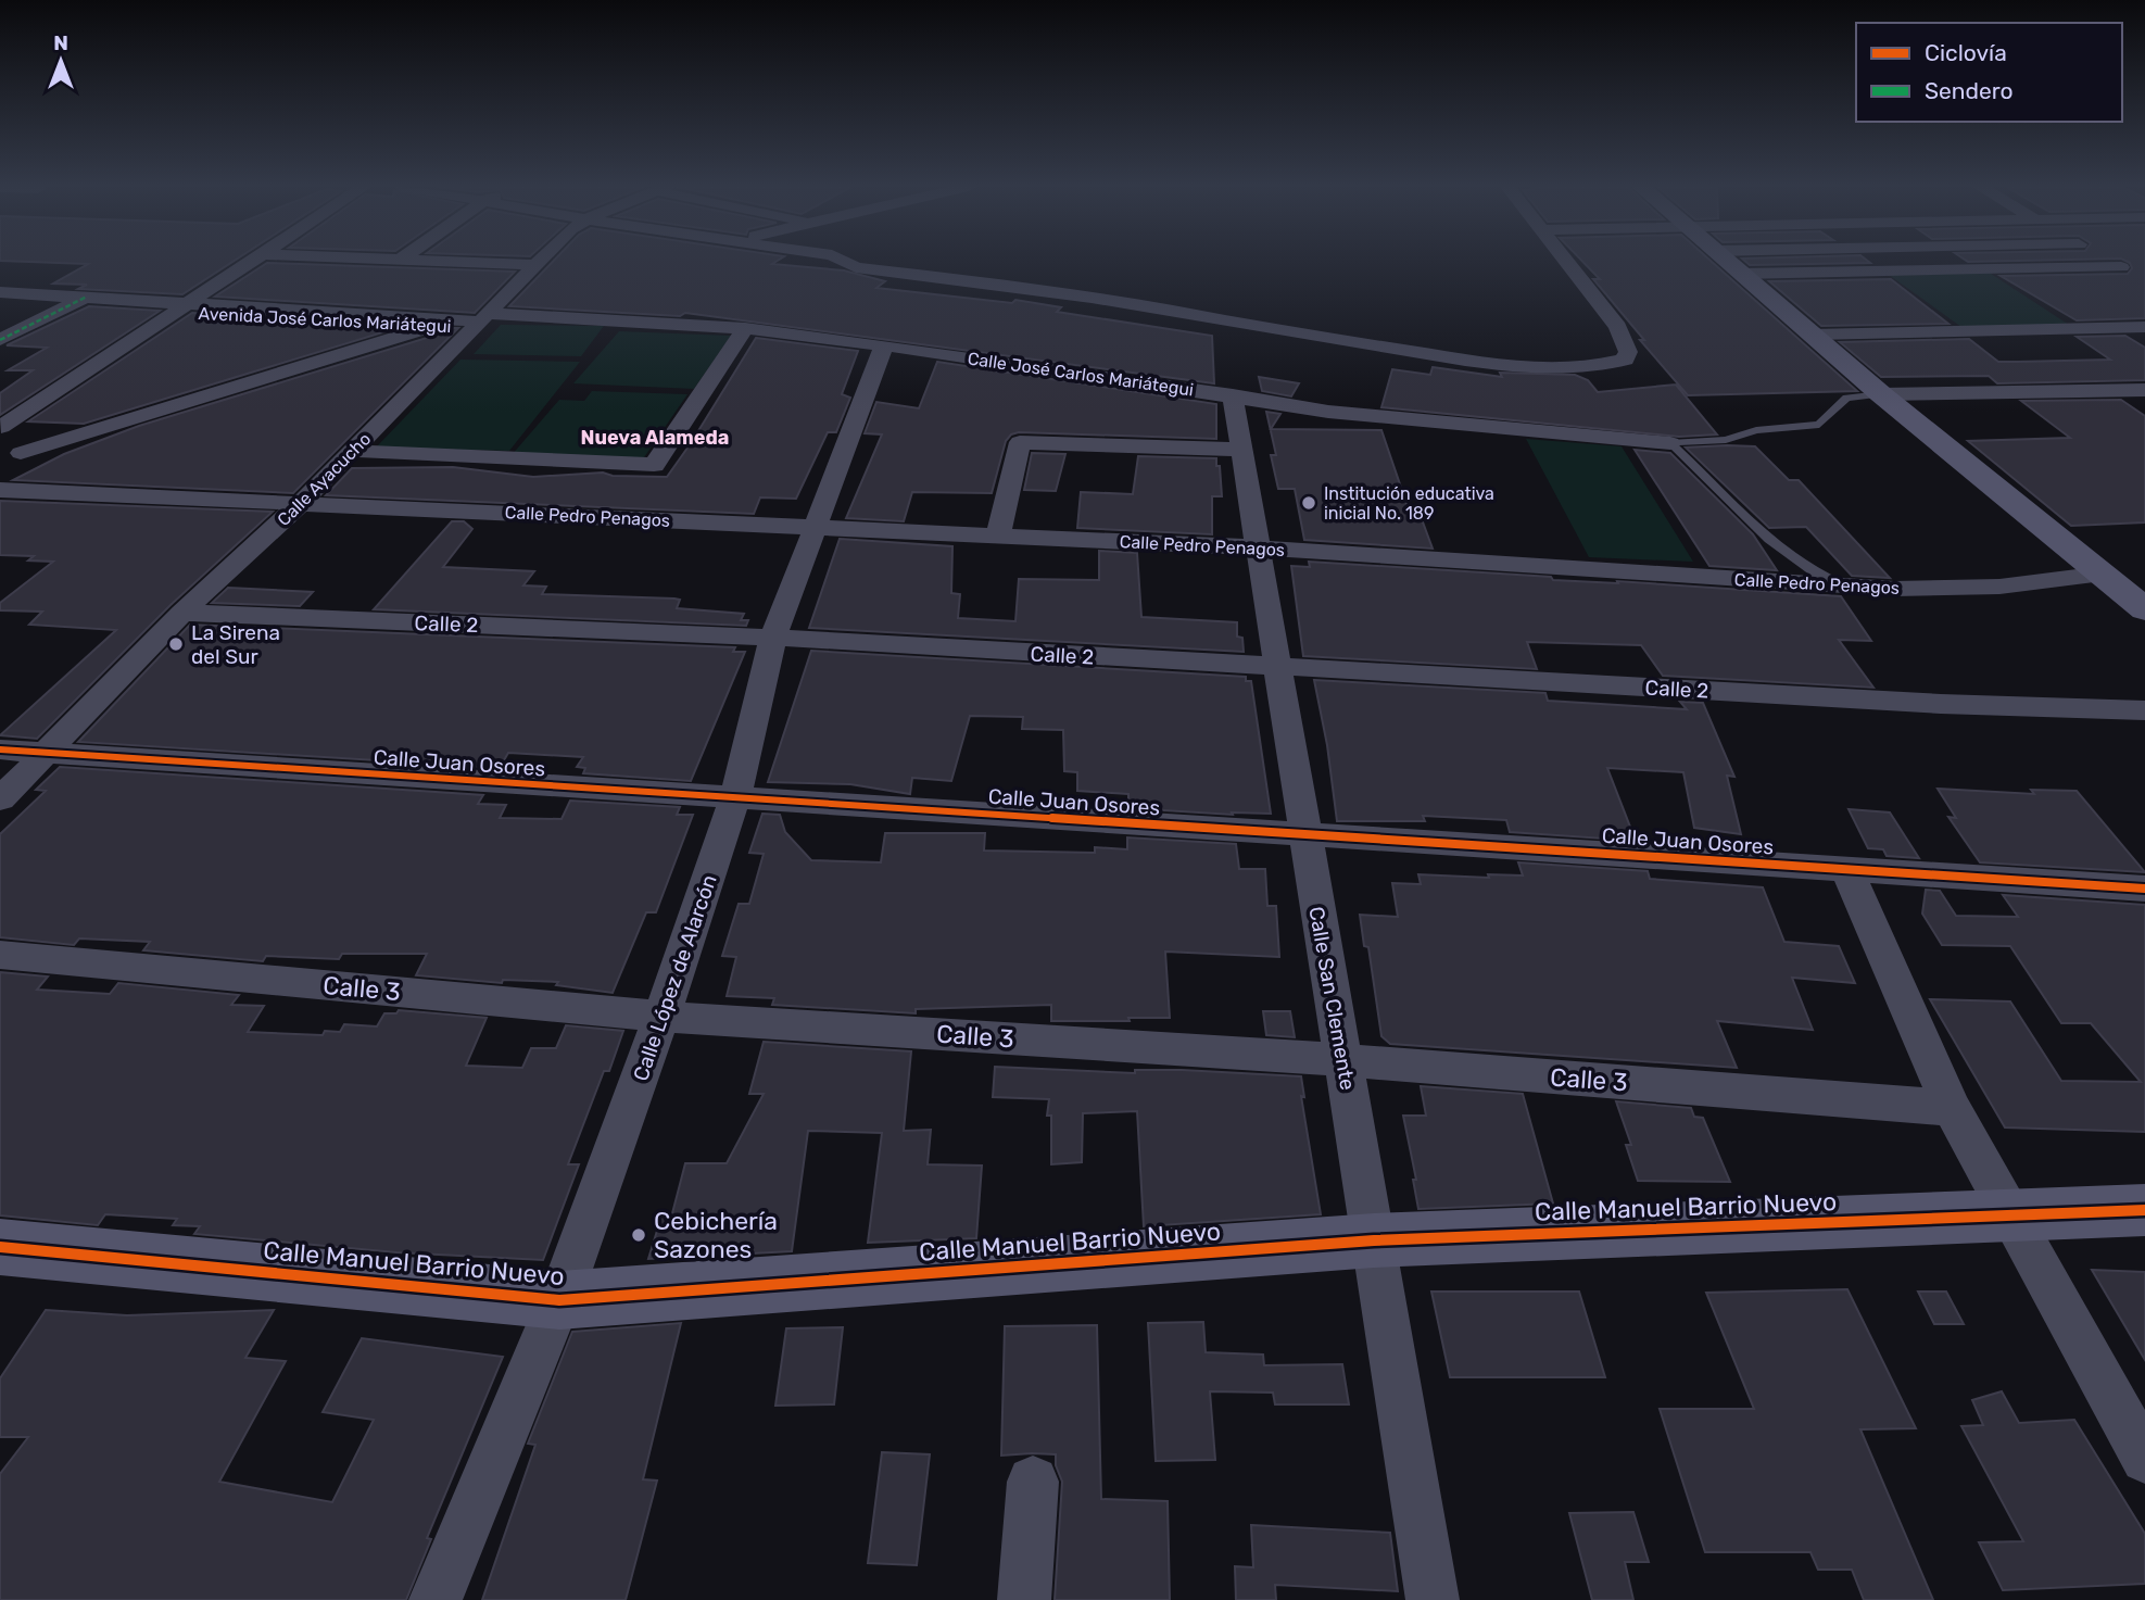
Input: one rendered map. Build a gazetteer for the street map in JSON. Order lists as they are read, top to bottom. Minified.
{"streets":{"street":["Avenida José Carlos Mariátegui","Calle José Carlos Mariátegui","Calle Ayacucho","Calle Pedro Penagos","Calle 2","Calle Juan Osores","Calle López de Alarcón","Calle 3","Calle San Clemente","Calle Manuel Barrio Nuevo"]},"crossings":[["Avenida José Carlos Mariátegui","Calle José Carlos Mariátegui"],["Avenida José Carlos Mariátegui","Calle Ayacucho"],["Calle José Carlos Mariátegui","Calle Ayacucho"],["Calle José Carlos Mariátegui","Calle López de Alarcón"],["Calle José Carlos Mariátegui","Calle San Clemente"],["Calle Ayacucho","Calle Pedro Penagos"],["Calle Ayacucho","Calle 2"],["Calle Ayacucho","Calle Juan Osores"],["Calle Pedro Penagos","Calle López de Alarcón"],["Calle Pedro Penagos","Calle San Clemente"],["Calle 2","Calle López de Alarcón"],["Calle 2","Calle San Clemente"],["Calle Juan Osores","Calle López de Alarcón"],["Calle Juan Osores","Calle San Clemente"],["Calle López de Alarcón","Calle 3"],["Calle López de Alarcón","Calle Manuel Barrio Nuevo"],["Calle 3","Calle San Clemente"],["Calle San Clemente","Calle Manuel Barrio Nuevo"]],"districts":["Nueva Alameda"],"places":["Institución educativa inicial No. 189","La Sirena del Sur","Cebichería Sazones"],"legend":["Ciclovía","Sendero"],"north":"top"}
